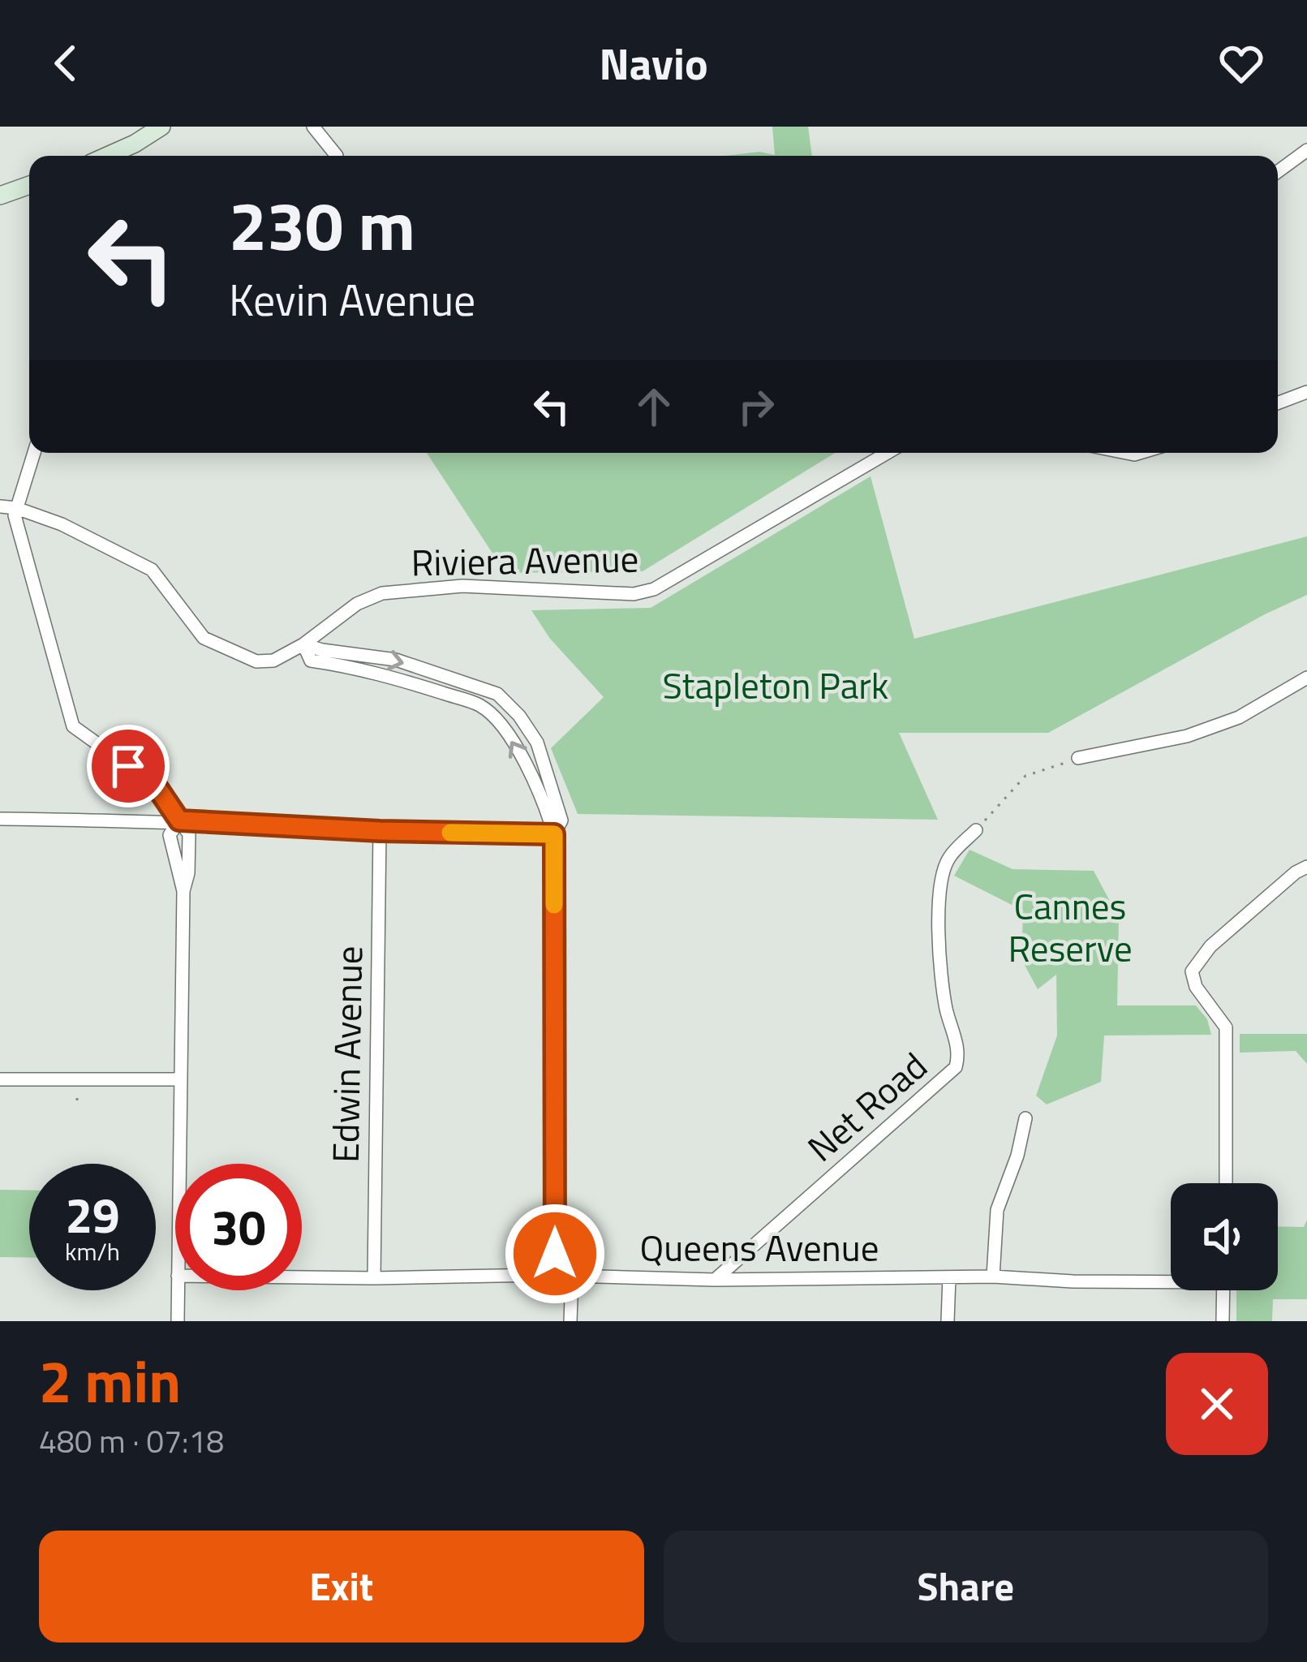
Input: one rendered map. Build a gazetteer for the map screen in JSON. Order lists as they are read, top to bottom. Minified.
{"streets":{"street":["Riviera Avenue","Edwin Avenue","Net Road","Queens Avenue"]},"crossings":[["Edwin Avenue","Queens Avenue"],["Net Road","Queens Avenue"]],"parks":["Stapleton Park","Cannes Reserve"],"page":{"header":"Navio","turn":["230 m","Kevin Avenue"],"speed":"29 km/h","limit":"30","heading":["2 min","480 m · 07:18"],"buttons":["Exit","Share"]}}
